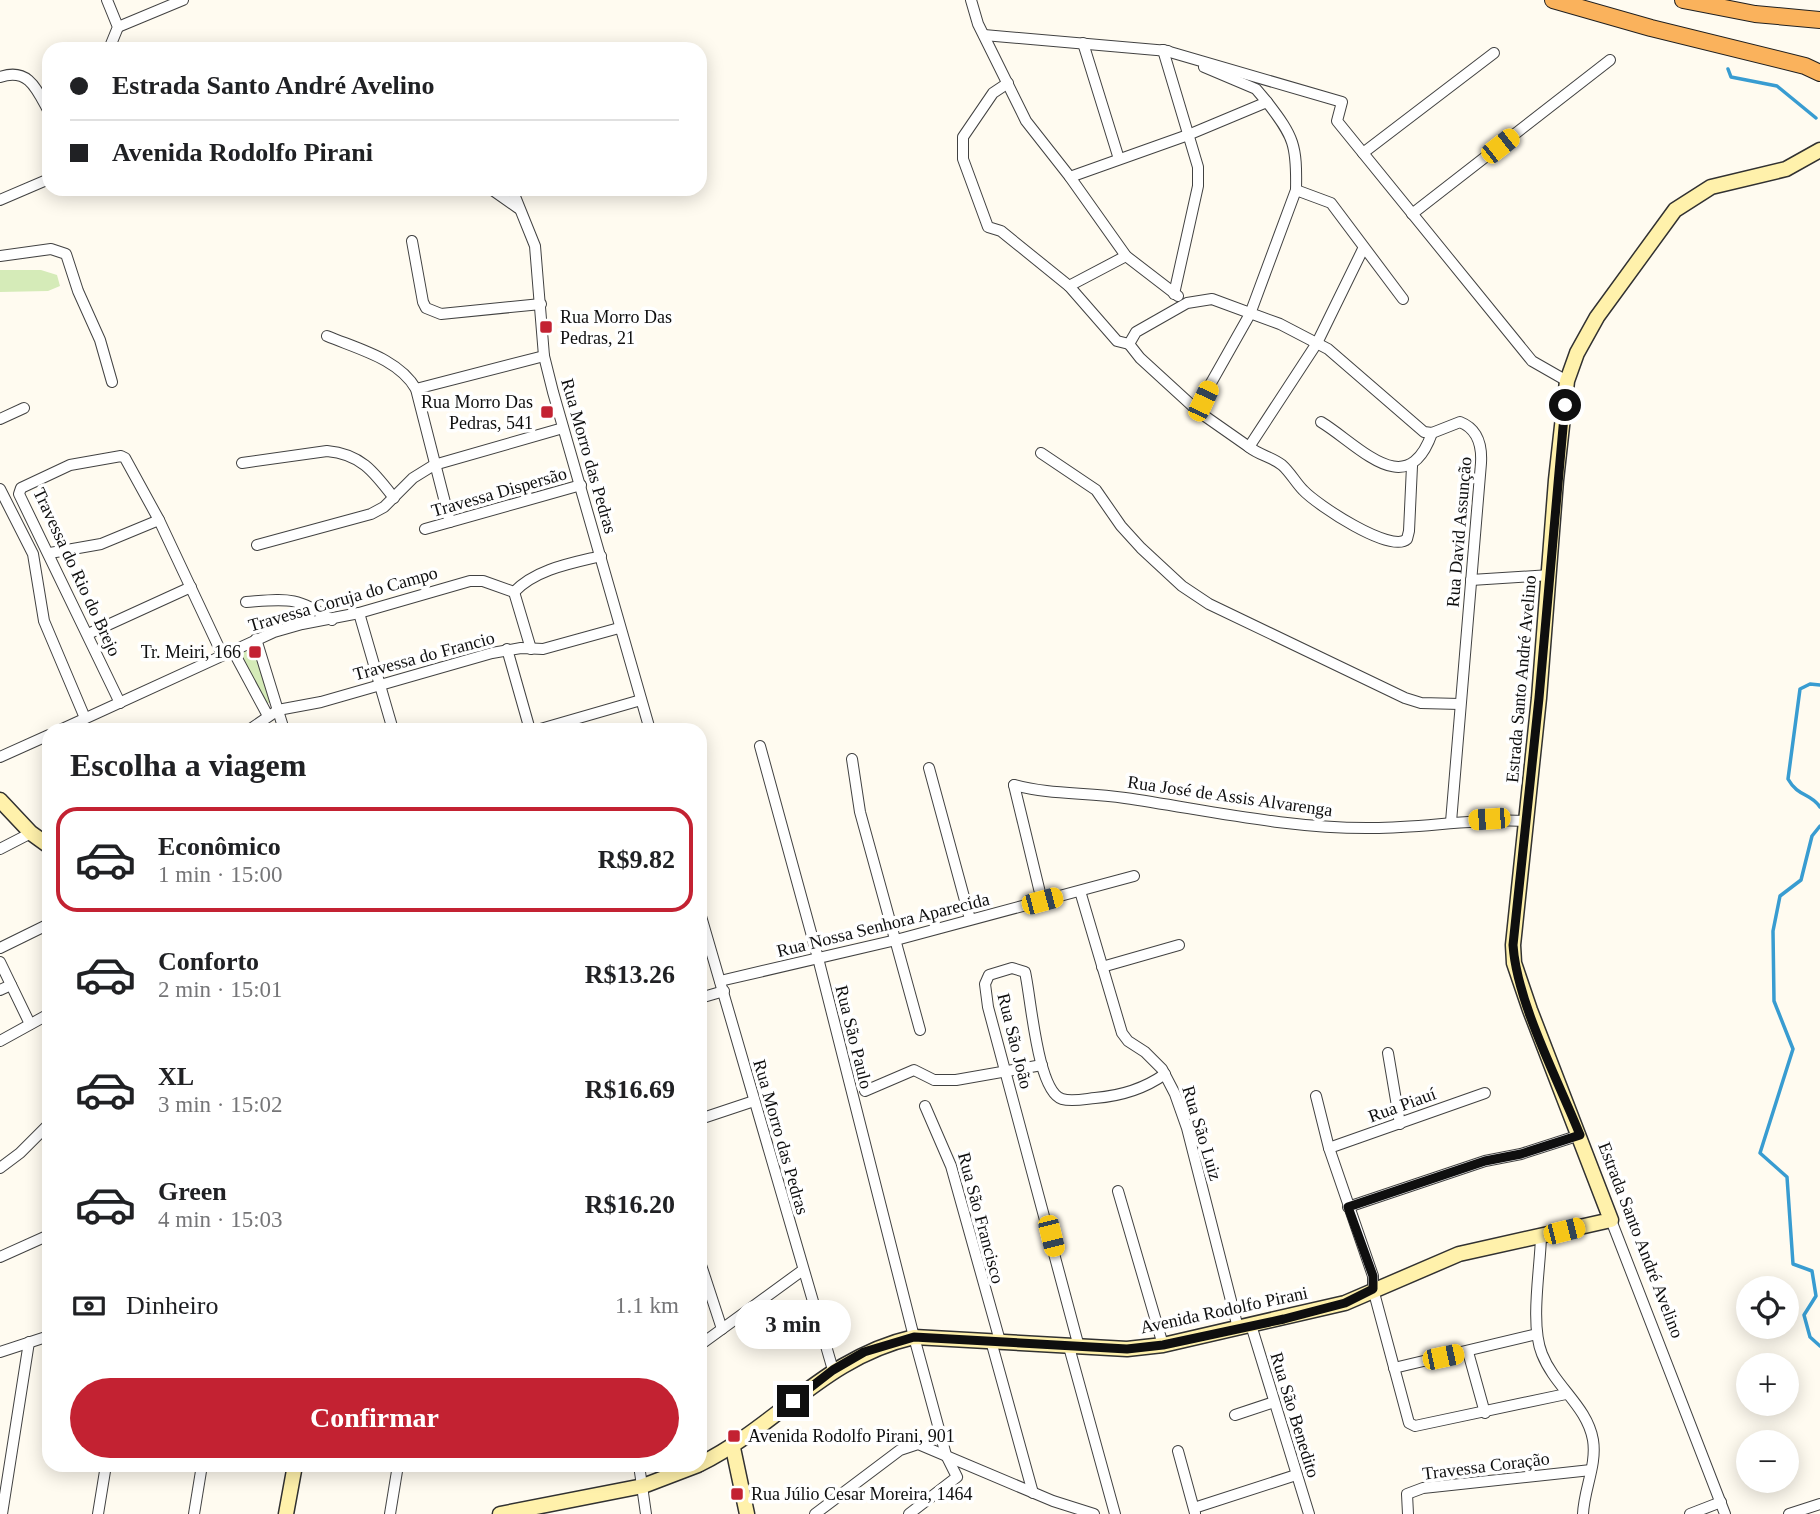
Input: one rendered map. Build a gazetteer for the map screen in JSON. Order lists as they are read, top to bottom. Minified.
{"streets":{"main road":["Estrada Santo André Avelino","Avenida Rodolfo Pirani"],"street":["Rua Morro das Pedras","Travessa Dispersão","Rua David Assunção","Travessa do Rio do Brejo","Travessa Coruja do Campo","Travessa do Francio","Rua José de Assis Alvarenga","Rua Nossa Senhora Aparecida","Rua São Paulo","Rua São João","Rua Piauí","Rua São Luiz","Rua São Francisco","Rua São Benedito","Travessa Coração"]},"crossings":[["Rua Morro das Pedras","Travessa Dispersão"],["Rua Morro das Pedras","Travessa do Francio"],["Rua Morro das Pedras","Rua Nossa Senhora Aparecida"],["Rua Morro das Pedras","Avenida Rodolfo Pirani"],["Rua David Assunção","Rua José de Assis Alvarenga"],["Travessa do Rio do Brejo","Travessa Coruja do Campo"],["Estrada Santo André Avelino","Rua José de Assis Alvarenga"],["Estrada Santo André Avelino","Avenida Rodolfo Pirani"],["Rua José de Assis Alvarenga","Rua Nossa Senhora Aparecida"],["Rua Nossa Senhora Aparecida","Rua São Paulo"],["Rua Nossa Senhora Aparecida","Rua São Luiz"],["Rua São Paulo","Avenida Rodolfo Pirani"],["Rua São João","Rua São Luiz"],["Rua São João","Avenida Rodolfo Pirani"],["Rua São Luiz","Avenida Rodolfo Pirani"],["Rua São Luiz","Rua São Benedito"],["Rua São Francisco","Avenida Rodolfo Pirani"],["Avenida Rodolfo Pirani","Rua São Benedito"]],"places":{"transit":["Rua Morro Das Pedras, 21","Rua Morro Das Pedras, 541","Tr. Meiri, 166","Avenida Rodolfo Pirani, 901","Rua Júlio Cesar Moreira, 1464"]},"page":{"banner":["Estrada Santo André Avelino","Avenida Rodolfo Pirani"],"heading":"Escolha a viagem","list":[{"name":"Econômico","note":"1 min · 15:00","value":"R$9.82"},{"name":"Conforto","note":"2 min · 15:01","value":"R$13.26"},{"name":"XL","note":"3 min · 15:02","value":"R$16.69"},{"name":"Green","note":"4 min · 15:03","value":"R$16.20"}],"pay":["Dinheiro","1.1 km"],"map_buttons":["+","−"],"bubble":"3 min","buttons":"Confirmar"}}
